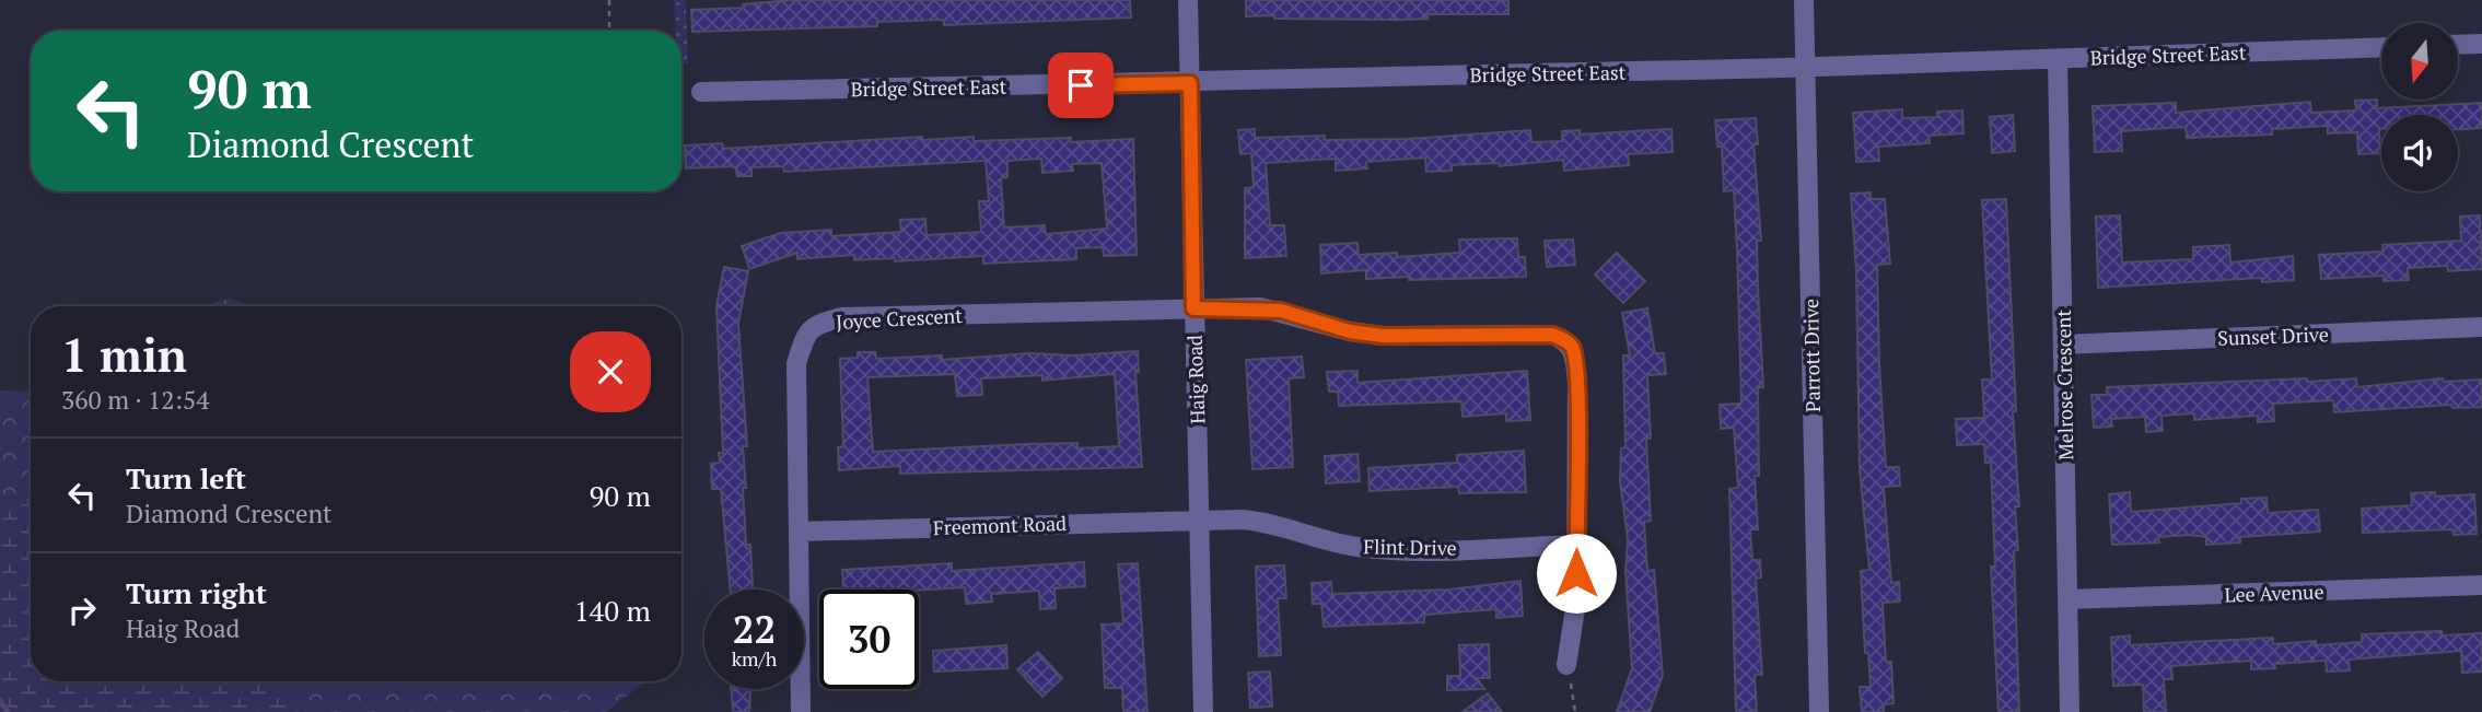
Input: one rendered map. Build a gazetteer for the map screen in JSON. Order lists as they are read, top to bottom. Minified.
{"streets":{"street":["Bridge Street East","Joyce Crescent","Sunset Drive","Parrott Drive","Haig Road","Melrose Crescent","Freemont Road","Flint Drive","Lee Avenue"]},"crossings":[["Bridge Street East","Parrott Drive"],["Bridge Street East","Haig Road"],["Bridge Street East","Melrose Crescent"],["Joyce Crescent","Haig Road"],["Joyce Crescent","Freemont Road"],["Joyce Crescent","Flint Drive"],["Sunset Drive","Melrose Crescent"],["Haig Road","Freemont Road"],["Haig Road","Flint Drive"],["Melrose Crescent","Lee Avenue"],["Freemont Road","Flint Drive"]],"north":"bottom","page":{"turn":["90 m","Diamond Crescent"],"heading":["1 min","360 m · 12:54"],"list":[{"name":"Turn left","note":"Diamond Crescent","value":"90 m"},{"name":"Turn right","note":"Haig Road","value":"140 m"}],"speed":"22 km/h","limit":"30"}}
